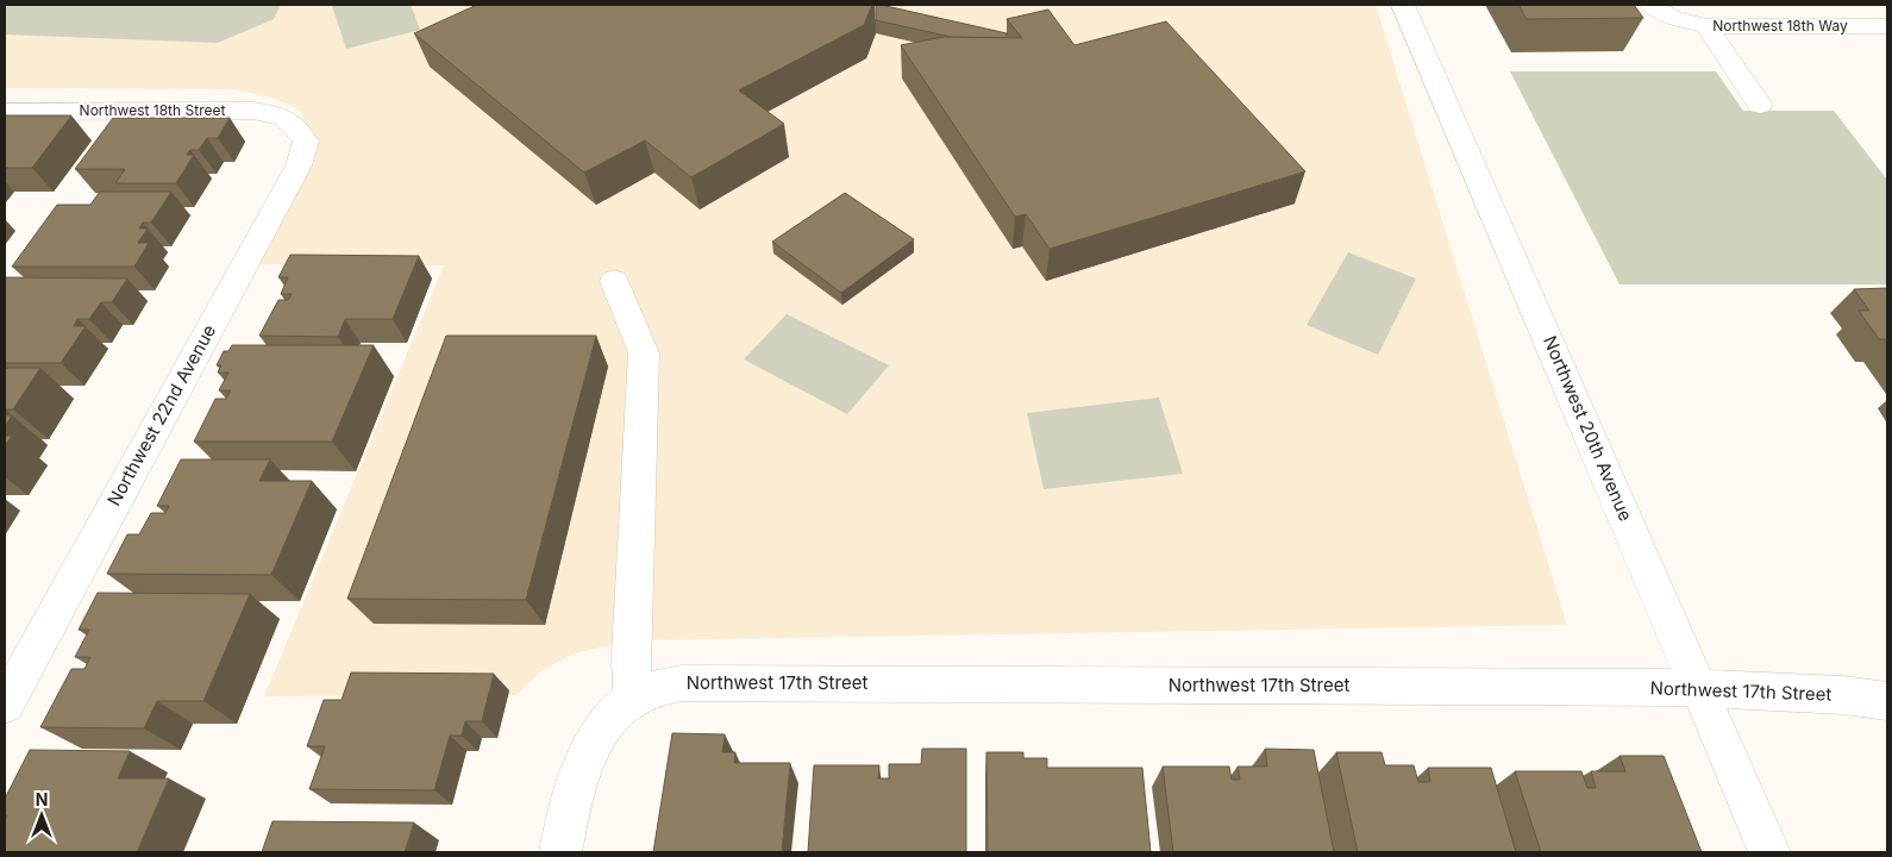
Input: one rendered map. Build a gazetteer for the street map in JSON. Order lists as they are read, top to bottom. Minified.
{"streets":{"street":["Northwest 18th Way","Northwest 18th Street","Northwest 22nd Avenue","Northwest 20th Avenue","Northwest 17th Street"]},"crossings":[["Northwest 18th Street","Northwest 22nd Avenue"],["Northwest 20th Avenue","Northwest 17th Street"]],"north":"top"}
